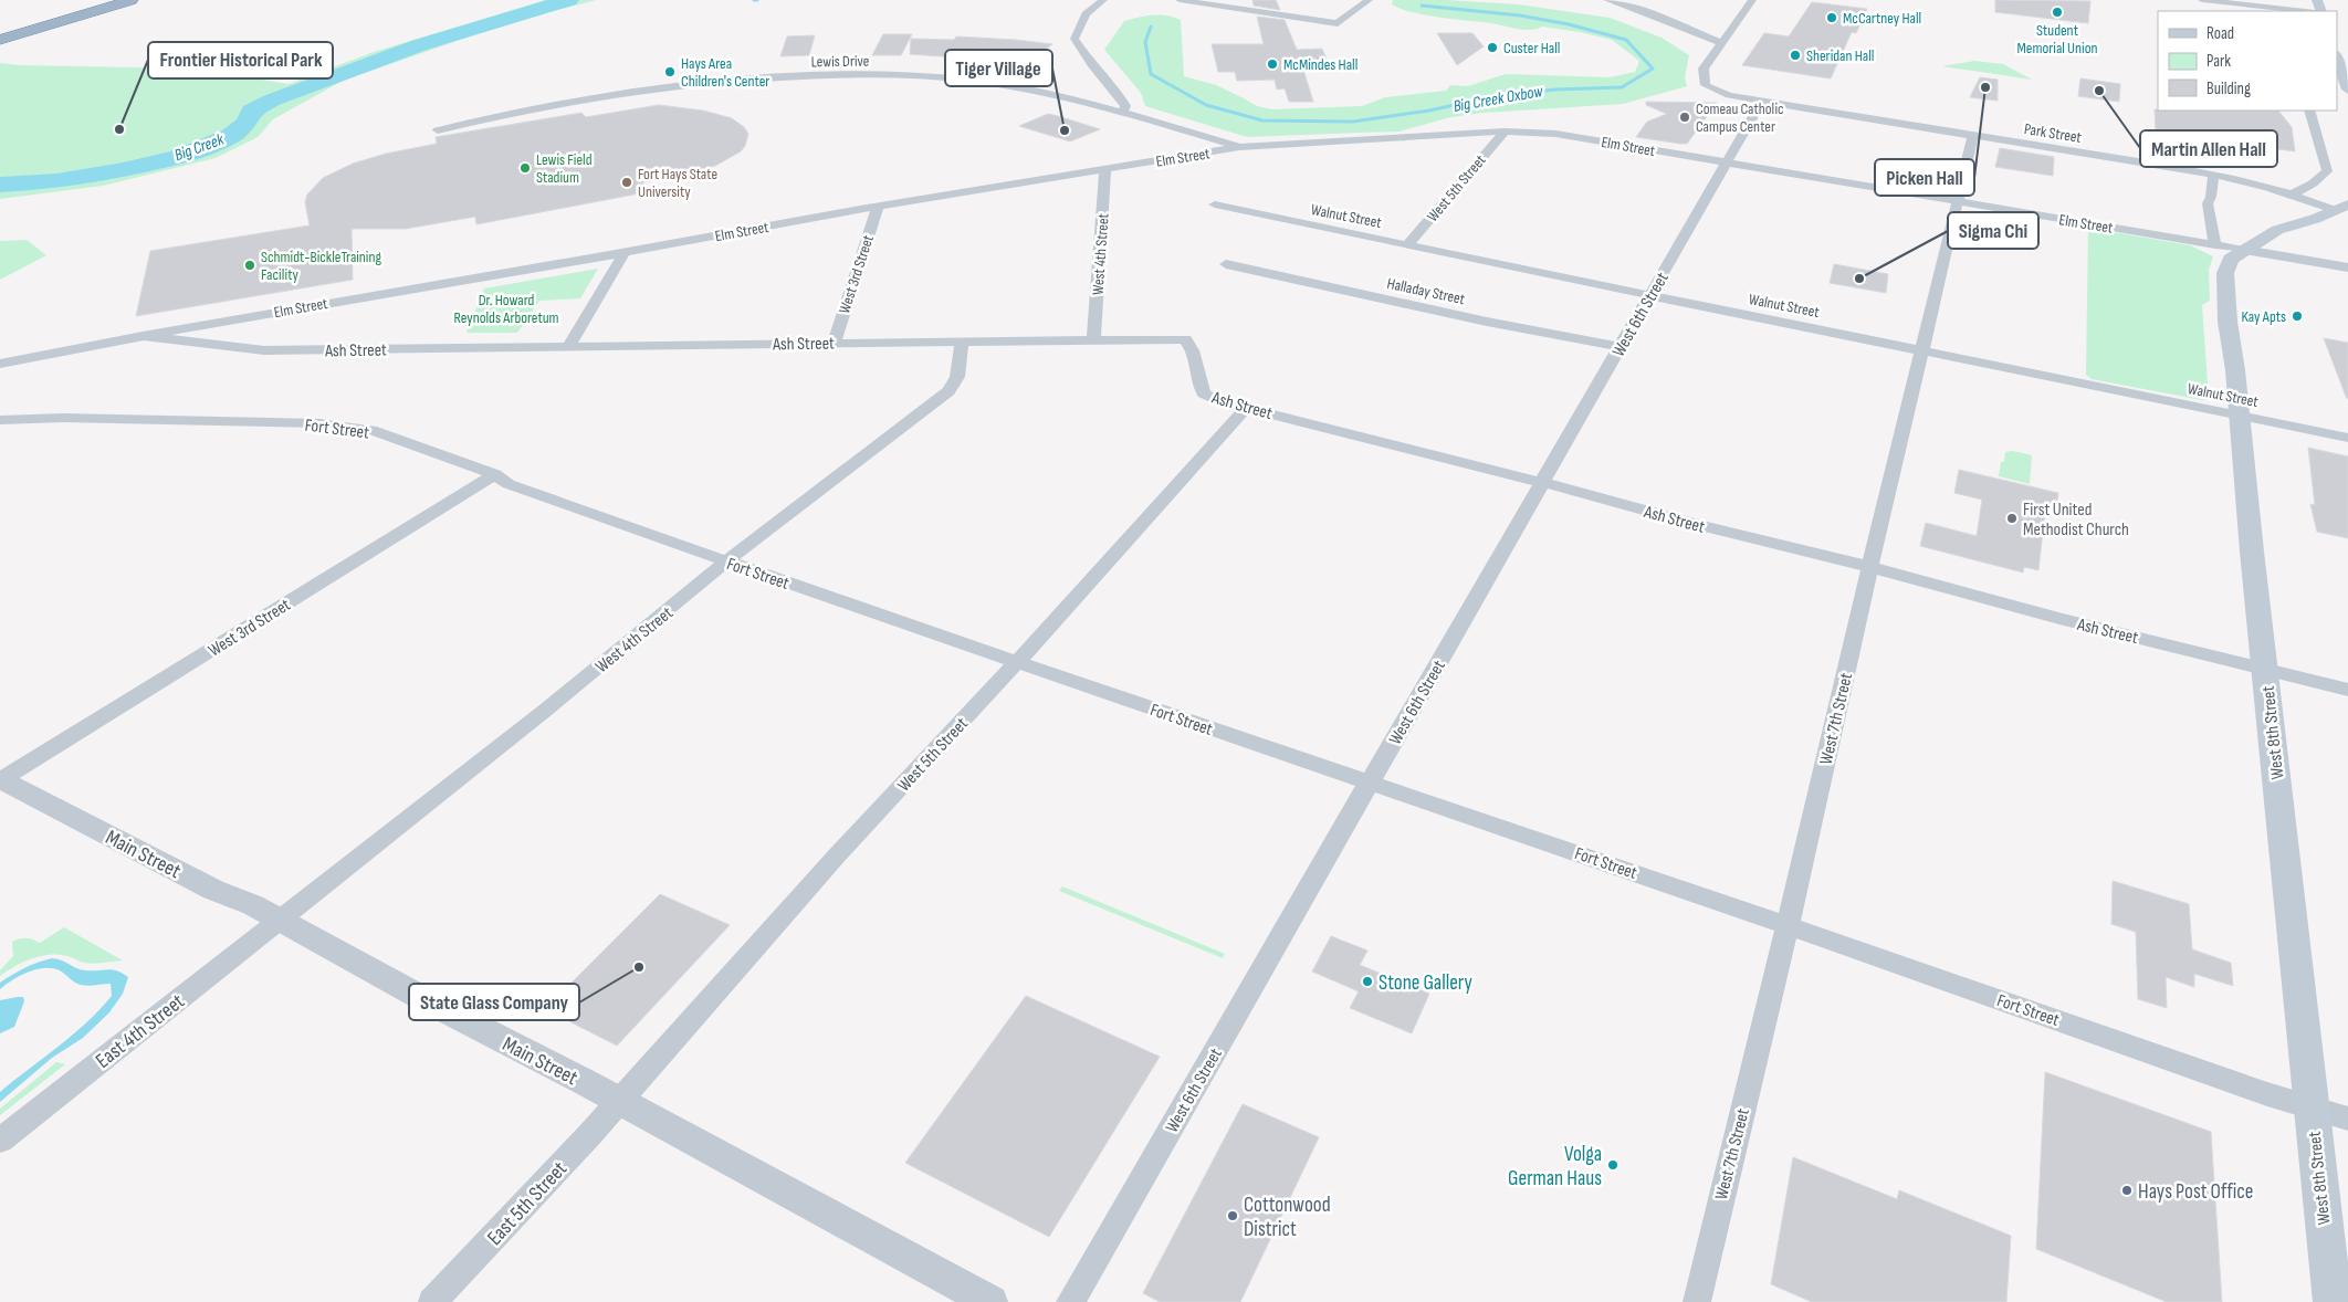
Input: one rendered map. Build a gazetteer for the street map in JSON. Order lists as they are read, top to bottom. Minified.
{"streets":{"main road":["West 8th Street"],"street":["Lewis Drive","Park Street","Elm Street","West 5th Street","Walnut Street","West 4th Street","West 3rd Street","Halladay Street","West 6th Street","Ash Street","Fort Street","West 7th Street","Main Street","East 4th Street","East 5th Street"]},"crossings":[["Lewis Drive","Elm Street"],["Park Street","West 6th Street"],["Park Street","West 7th Street"],["Park Street","West 8th Street"],["Elm Street","West 5th Street"],["Elm Street","West 4th Street"],["Elm Street","West 3rd Street"],["Elm Street","West 6th Street"],["Elm Street","Ash Street"],["Elm Street","West 7th Street"],["Elm Street","West 8th Street"],["West 5th Street","Walnut Street"],["West 5th Street","Ash Street"],["West 5th Street","Fort Street"],["West 5th Street","Main Street"],["West 5th Street","East 5th Street"],["Walnut Street","West 6th Street"],["Walnut Street","West 7th Street"],["Walnut Street","West 8th Street"],["West 4th Street","Ash Street"],["West 4th Street","Fort Street"],["West 4th Street","Main Street"],["West 4th Street","East 4th Street"],["West 3rd Street","Ash Street"],["West 3rd Street","Fort Street"],["West 3rd Street","Main Street"],["Halladay Street","West 6th Street"],["West 6th Street","Ash Street"],["West 6th Street","Fort Street"],["Ash Street","West 7th Street"],["Ash Street","West 8th Street"],["Fort Street","West 7th Street"],["Fort Street","West 8th Street"],["Main Street","East 4th Street"],["Main Street","East 5th Street"]],"water":["Big Creek Oxbow","Big Creek"],"parks":["Dr. Howard Reynolds Arboretum"],"places":["Student Memorial Union","McCartney Hall","Custer Hall","Sheridan Hall","McMindes Hall","Hays Area Children's Center","Picken Hall","Martin Allen Hall","Comeau Catholic Campus Center","Frontier Historical Park","Tiger Village","Lewis Field Stadium","Fort Hays State University","Schmidt-BickleTraining Facility","Sigma Chi","Kay Apts","First United Methodist Church","State Glass Company","Stone Gallery","Volga German Haus","Hays Post Office","Cottonwood District"],"legend":["Road","Park","Building"]}
